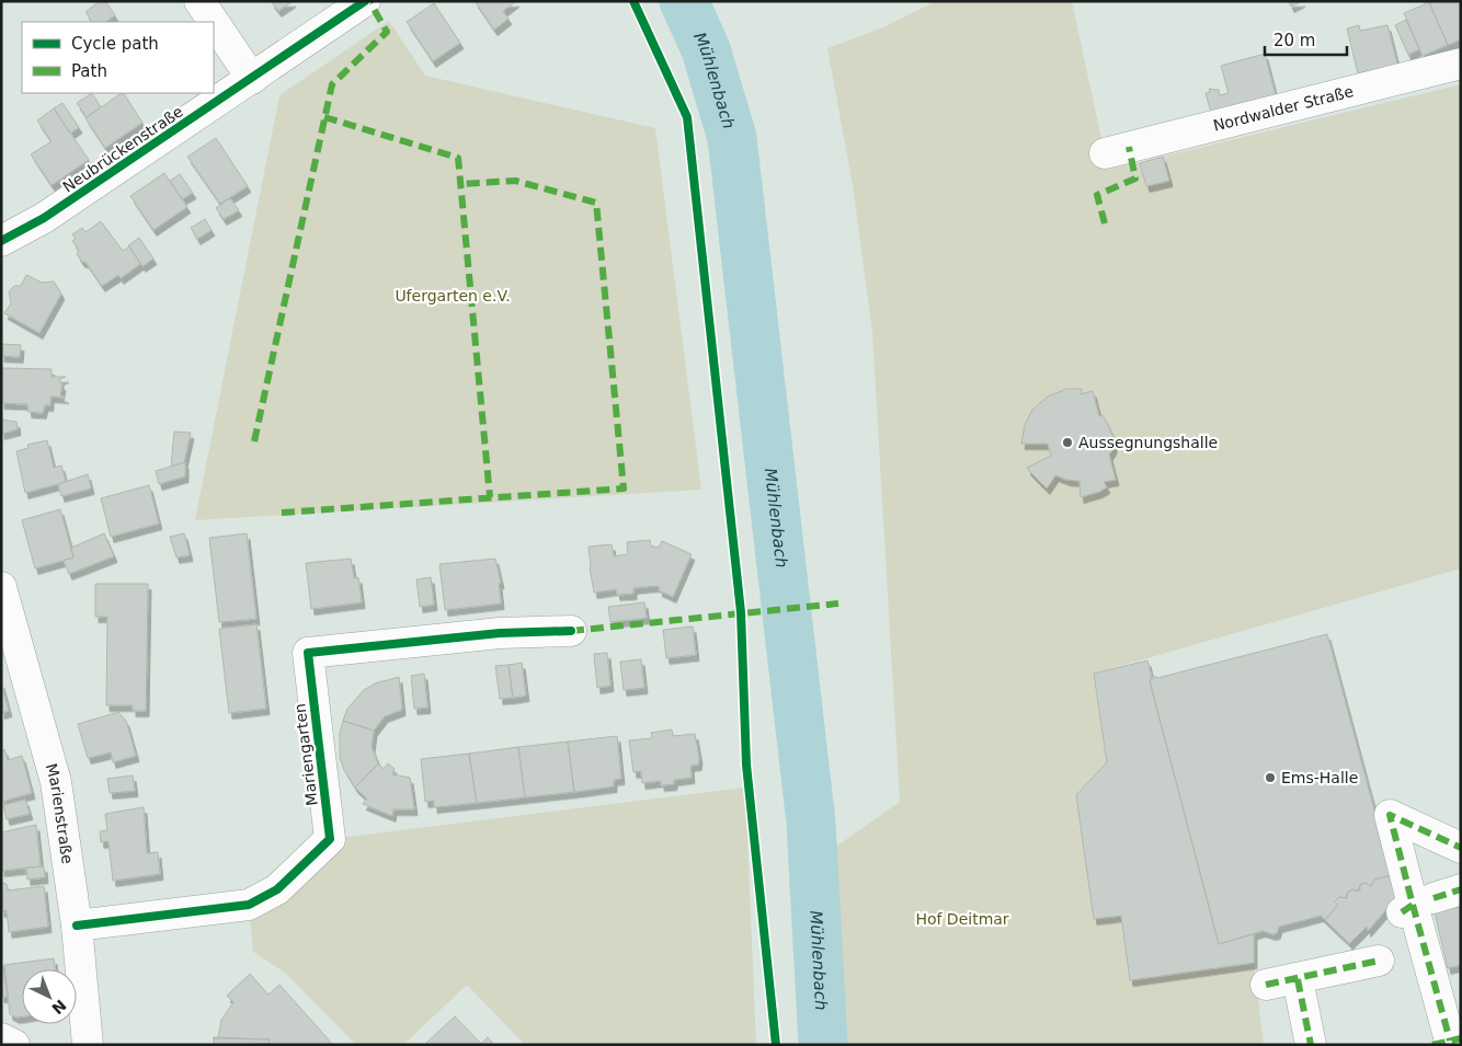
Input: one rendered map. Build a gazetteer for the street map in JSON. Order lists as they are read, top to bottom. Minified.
{"streets":{"street":["Nordwalder Straße","Neubrückenstraße","Mariengarten","Marienstraße"]},"crossings":[["Mariengarten","Marienstraße"]],"water":["Mühlenbach"],"parks":["Ufergarten e.V.","Hof Deitmar"],"places":["Aussegnungshalle","Ems-Halle"],"legend":["Cycle path","Path"],"scale_bar":"20 m","north":"bottom right"}
